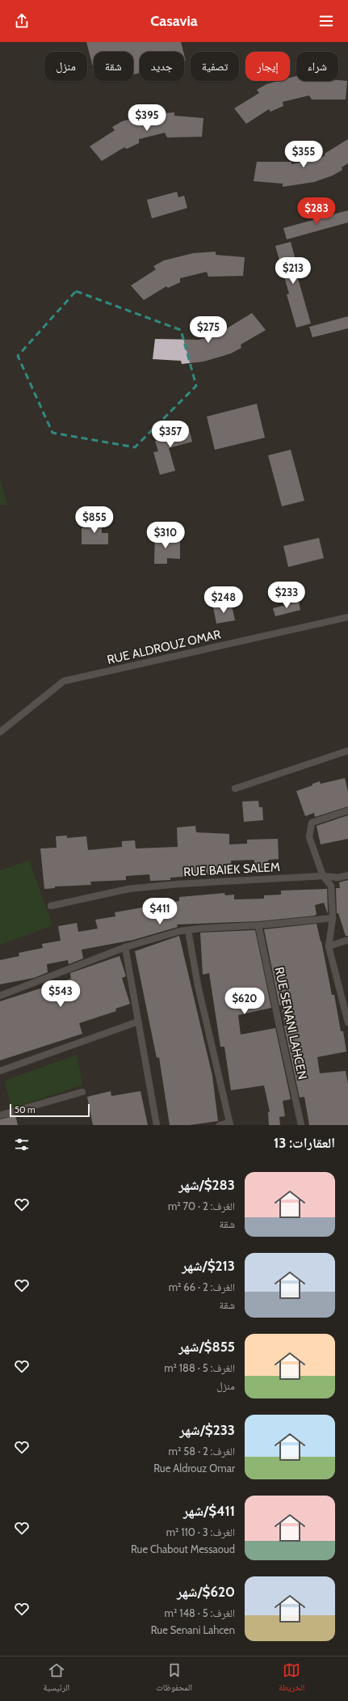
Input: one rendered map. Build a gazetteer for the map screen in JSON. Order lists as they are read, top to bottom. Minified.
{"streets":{"street":["RUE ALDROUZ OMAR","RUE BAIEK SALEM","RUE SENANI LAHCEN"]},"scale_bar":"50 m","page":{"header":"Casavia","chip":["شراء","إيجار","تصفية","جديد","شقة","منزل"],"price":["$395","$355","$283","$213","$275","$357","$855","$310","$233","$248","$411","$543","$620"],"scale":"50 m","heading":"العقارات: 13","list":[{"name":"$283/شهر","note":"الغرف: 2 · 70 m² · شقة"},{"name":"$213/شهر","note":"الغرف: 2 · 66 m² · شقة"},{"name":"$855/شهر","note":"الغرف: 5 · 188 m² · منزل"},{"name":"$233/شهر","note":"الغرف: 2 · 58 m² · Rue Aldrouz Omar"},{"name":"$411/شهر","note":"الغرف: 3 · 110 m² · Rue Chabout Messaoud"},{"name":"$620/شهر","note":"الغرف: 5 · 148 m² · Rue Senani Lahcen"}],"tabs":["الخريطة","المحفوظات","الرئيسية"]}}
